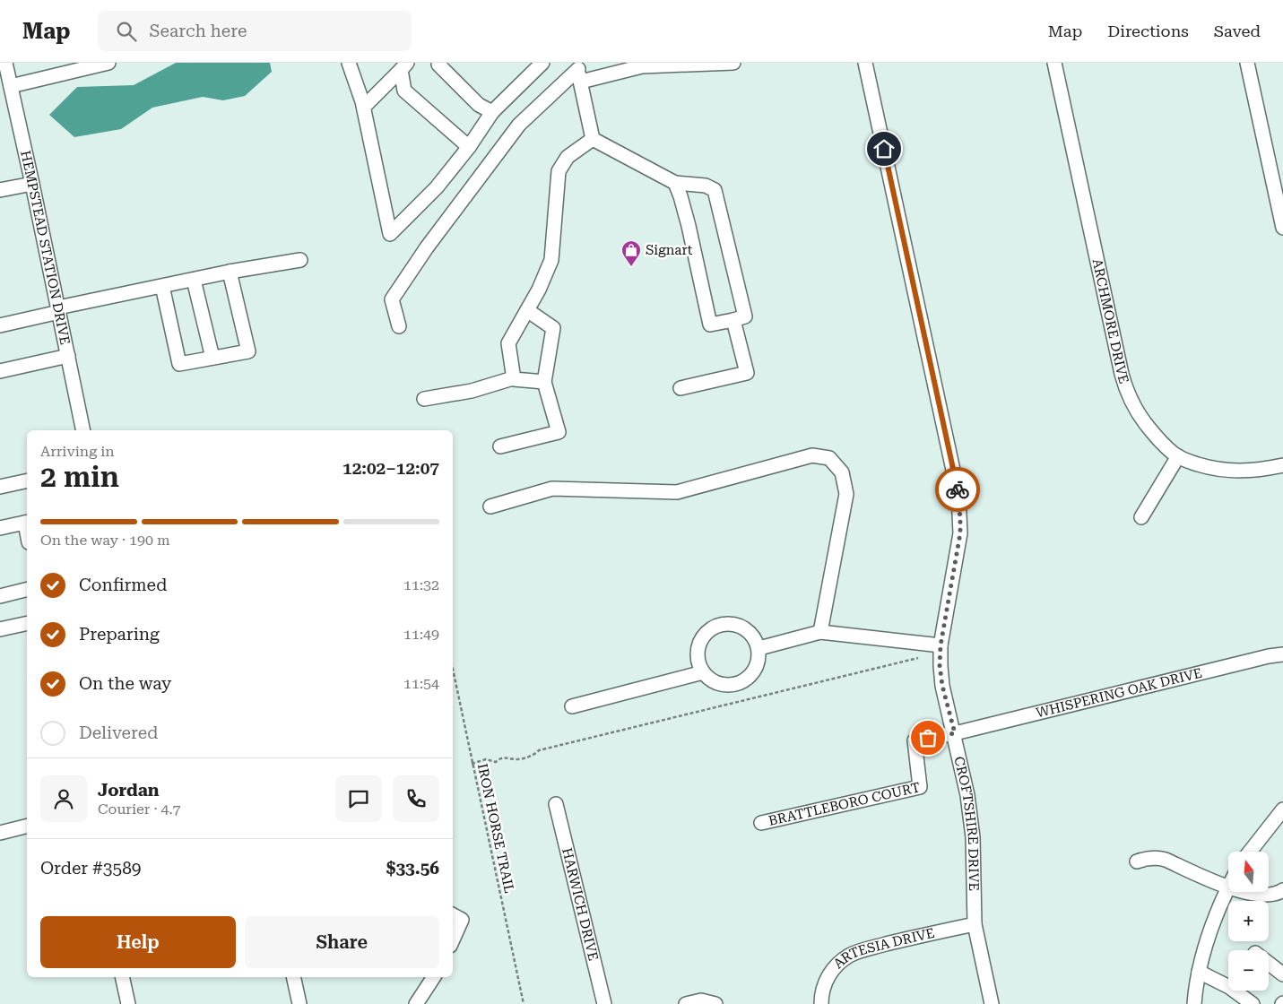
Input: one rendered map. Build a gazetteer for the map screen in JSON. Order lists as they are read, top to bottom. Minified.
{"streets":{"street":["HEMPSTEAD STATION DRIVE","ARCHMORE DRIVE","WHISPERING OAK DRIVE","BRATTLEBORO COURT","CROFTSHIRE DRIVE","HARWICH DRIVE","ARTESIA DRIVE"],"path":["IRON HORSE TRAIL"]},"crossings":[["WHISPERING OAK DRIVE","BRATTLEBORO COURT"],["WHISPERING OAK DRIVE","CROFTSHIRE DRIVE"],["BRATTLEBORO COURT","CROFTSHIRE DRIVE"],["CROFTSHIRE DRIVE","ARTESIA DRIVE"]],"places":{"shop":["Signart"]},"north":"top","page":{"header":"Map","search":"Search here","nav":["Map","Directions","Saved"],"heading":["2 min","Arriving in","12:02–12:07"],"panel":["Jordan","Courier · 4.7","Order #3589","$33.56"],"bar":"On the way · 190 m","list":[["Confirmed","11:32"],["Preparing","11:49"],["On the way","11:54"],"Delivered"],"map_buttons":["+","−"],"buttons":["Help","Share"]}}
